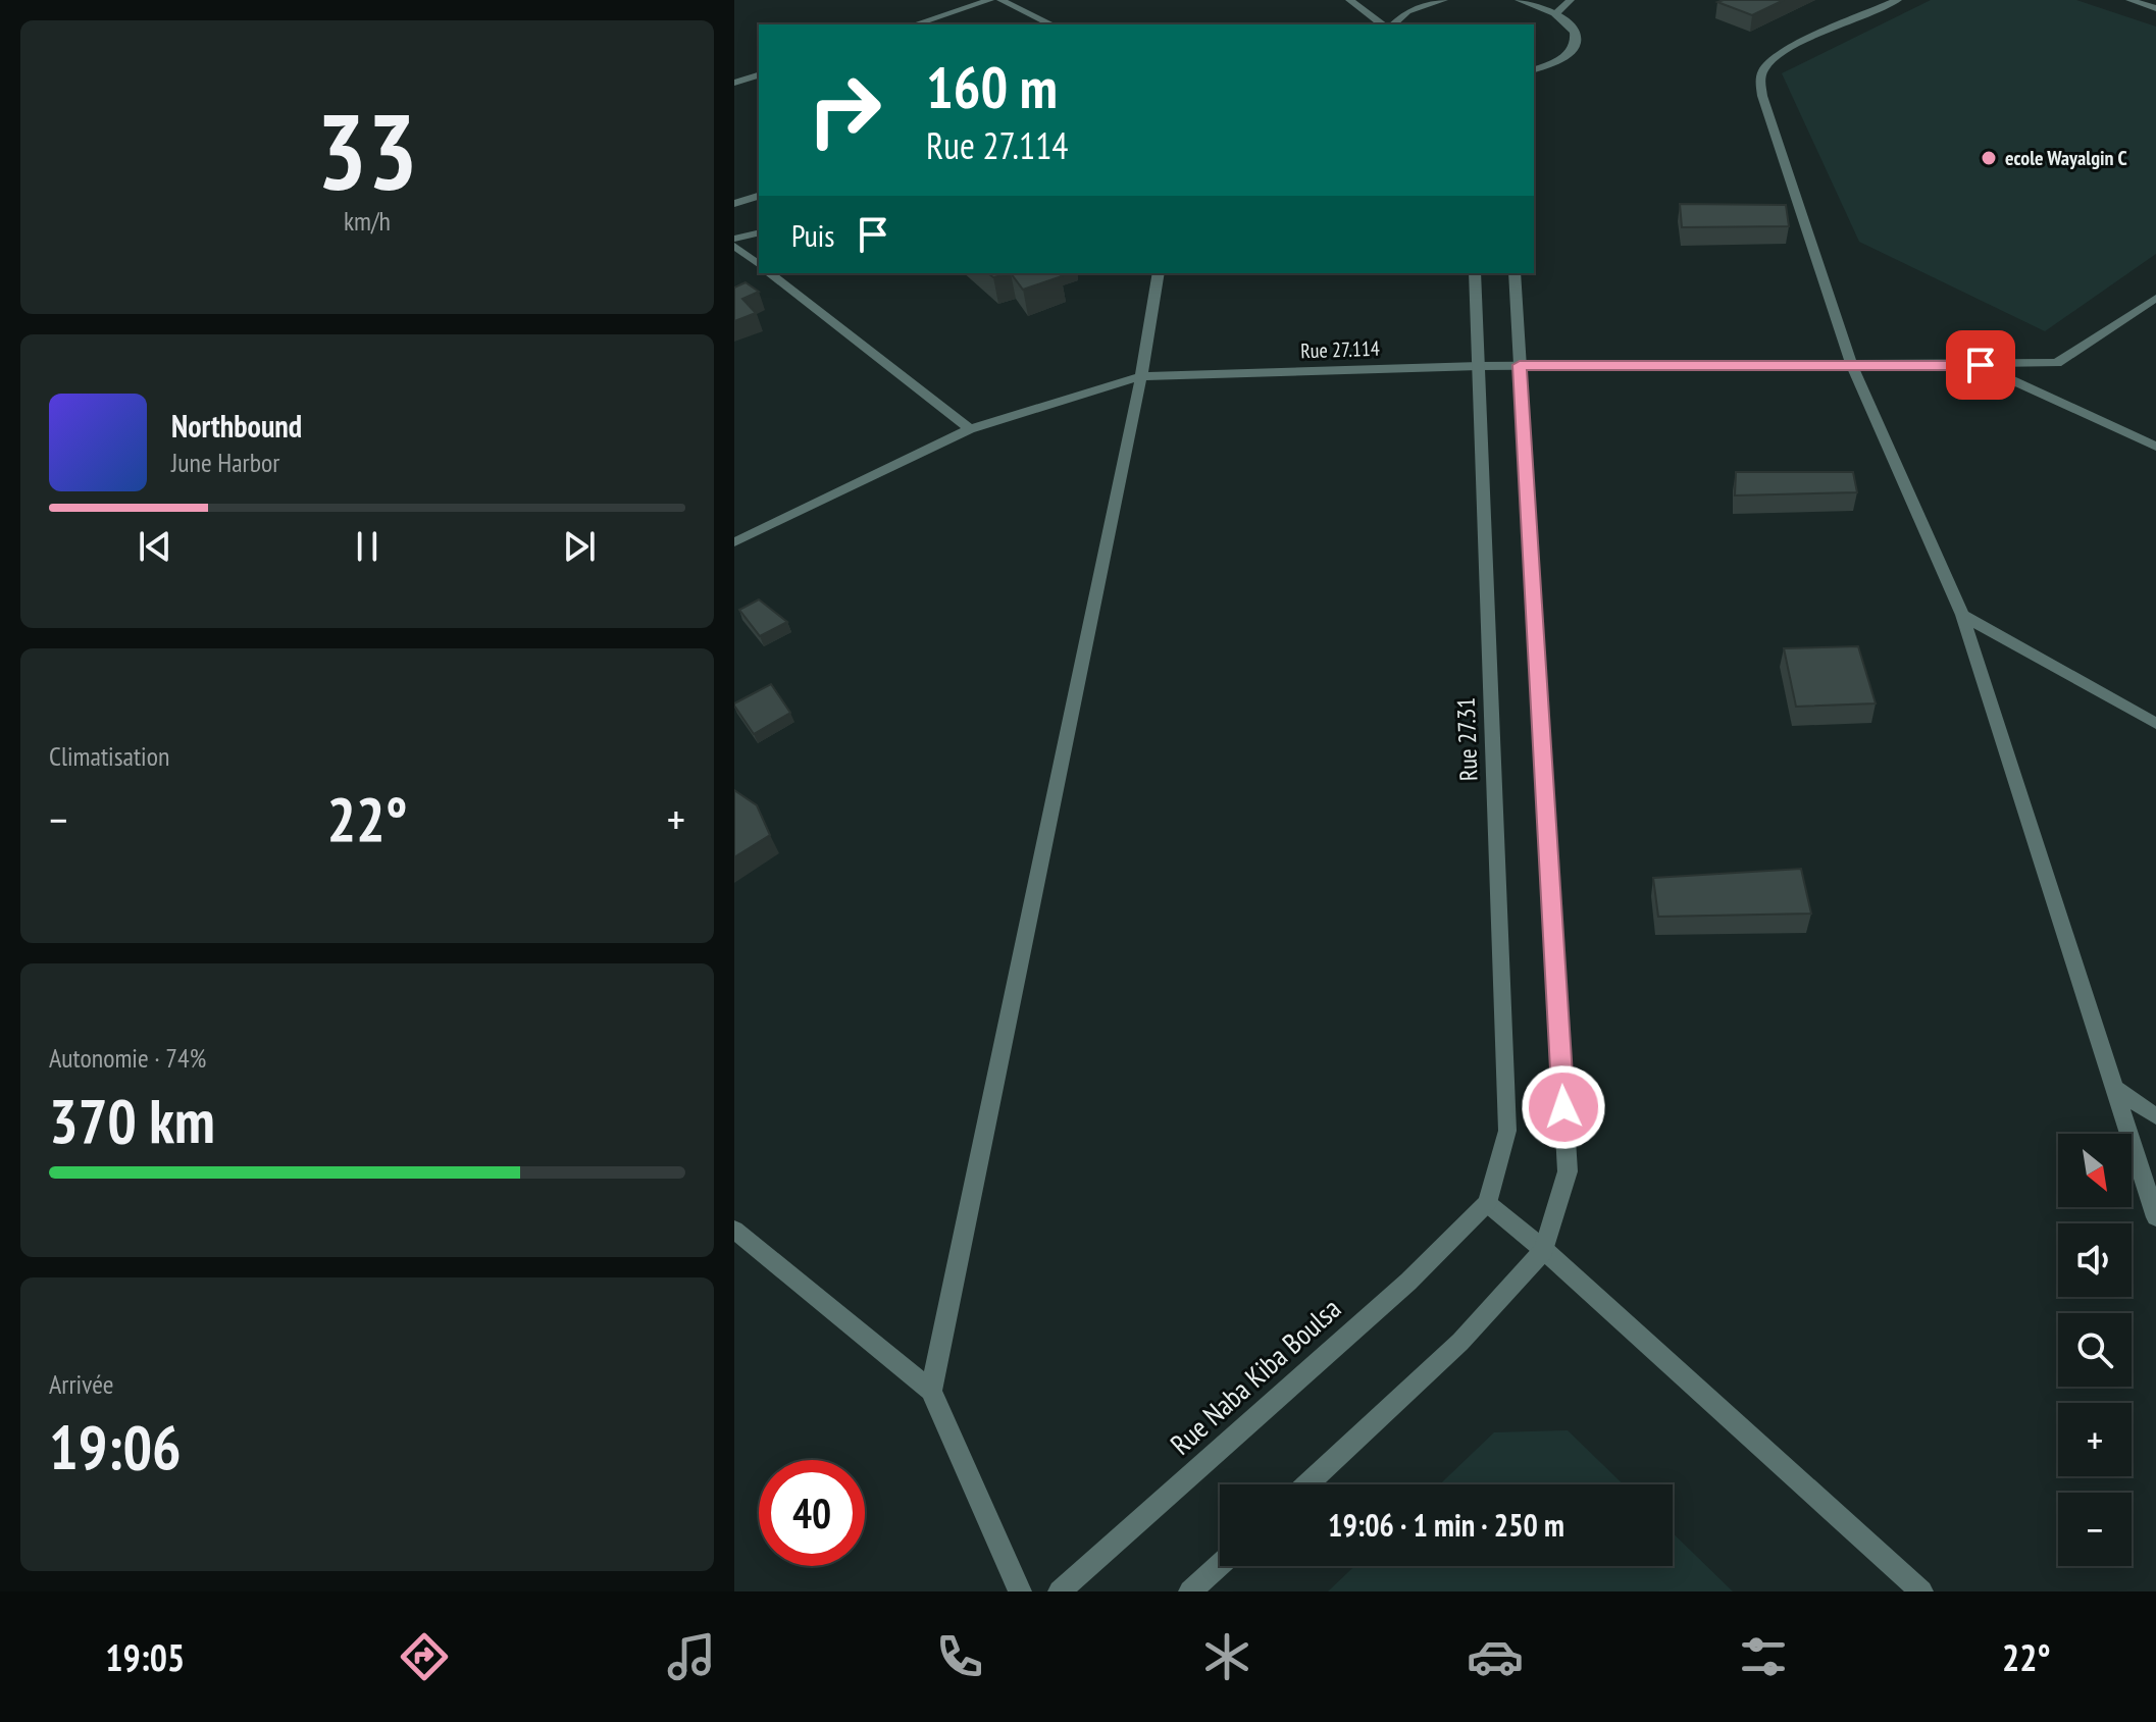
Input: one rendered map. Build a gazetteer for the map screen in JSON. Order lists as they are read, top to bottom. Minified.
{"streets":{"street":["Rue 27.114","Rue 27.31","Rue Naba Kiba Boulsa"]},"crossings":[["Rue 27.114","Rue 27.31"],["Rue 27.31","Rue Naba Kiba Boulsa"]],"places":["ecole Wayalgin C"],"north":"bottom right","page":{"tile":[["33","km/h"],"Climatisation",["Autonomie · 74%","370 km"],["Arrivée","19:06"]],"turn":["160 m","Rue 27.114"],"then":"Puis","song":["Northbound","June Harbor"],"heat":["−","22°","+"],"map_buttons":["+","−"],"limit":"40","trip":"19:06 · 1 min · 250 m","tabs":["19:05","22°"]}}
